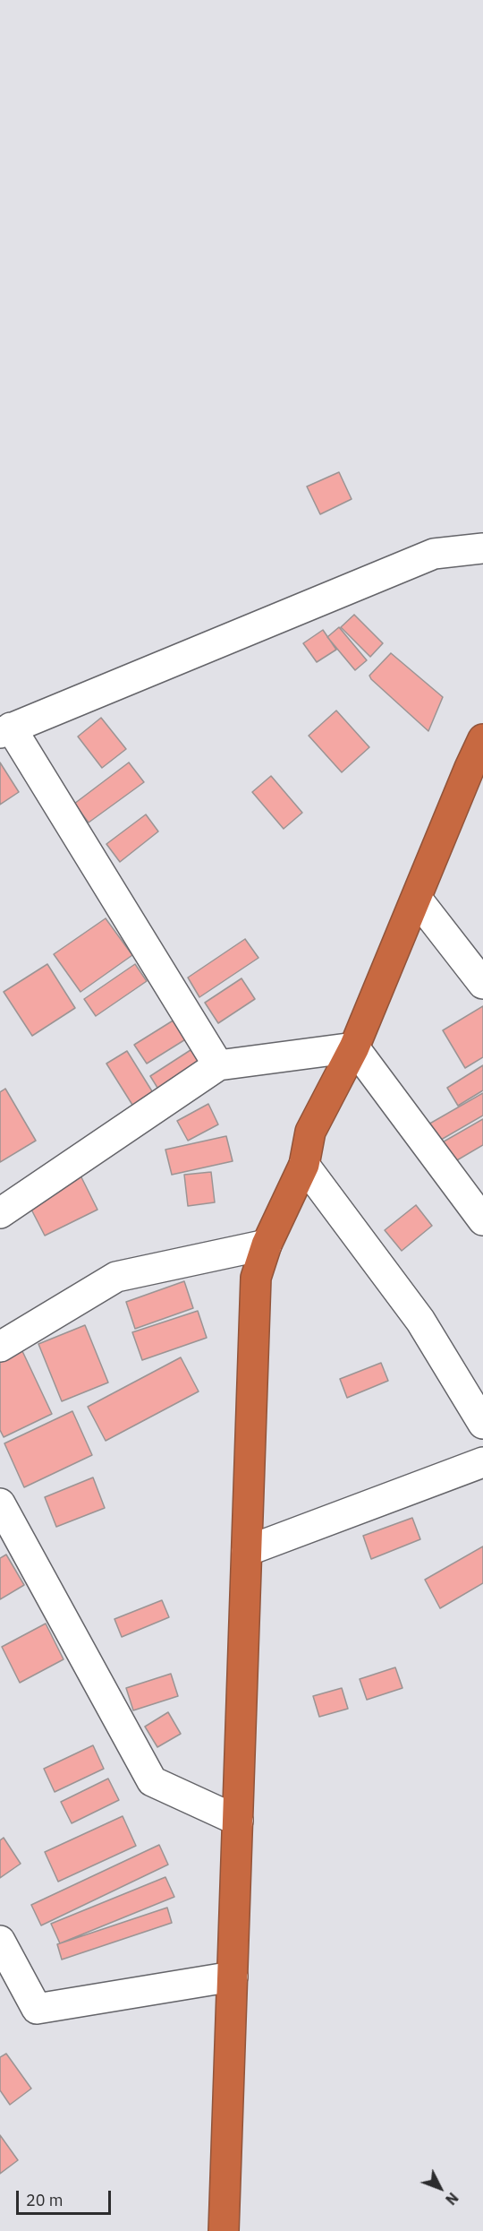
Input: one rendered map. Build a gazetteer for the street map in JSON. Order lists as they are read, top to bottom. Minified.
{"scale_bar":"20 m","north":"bottom right"}
